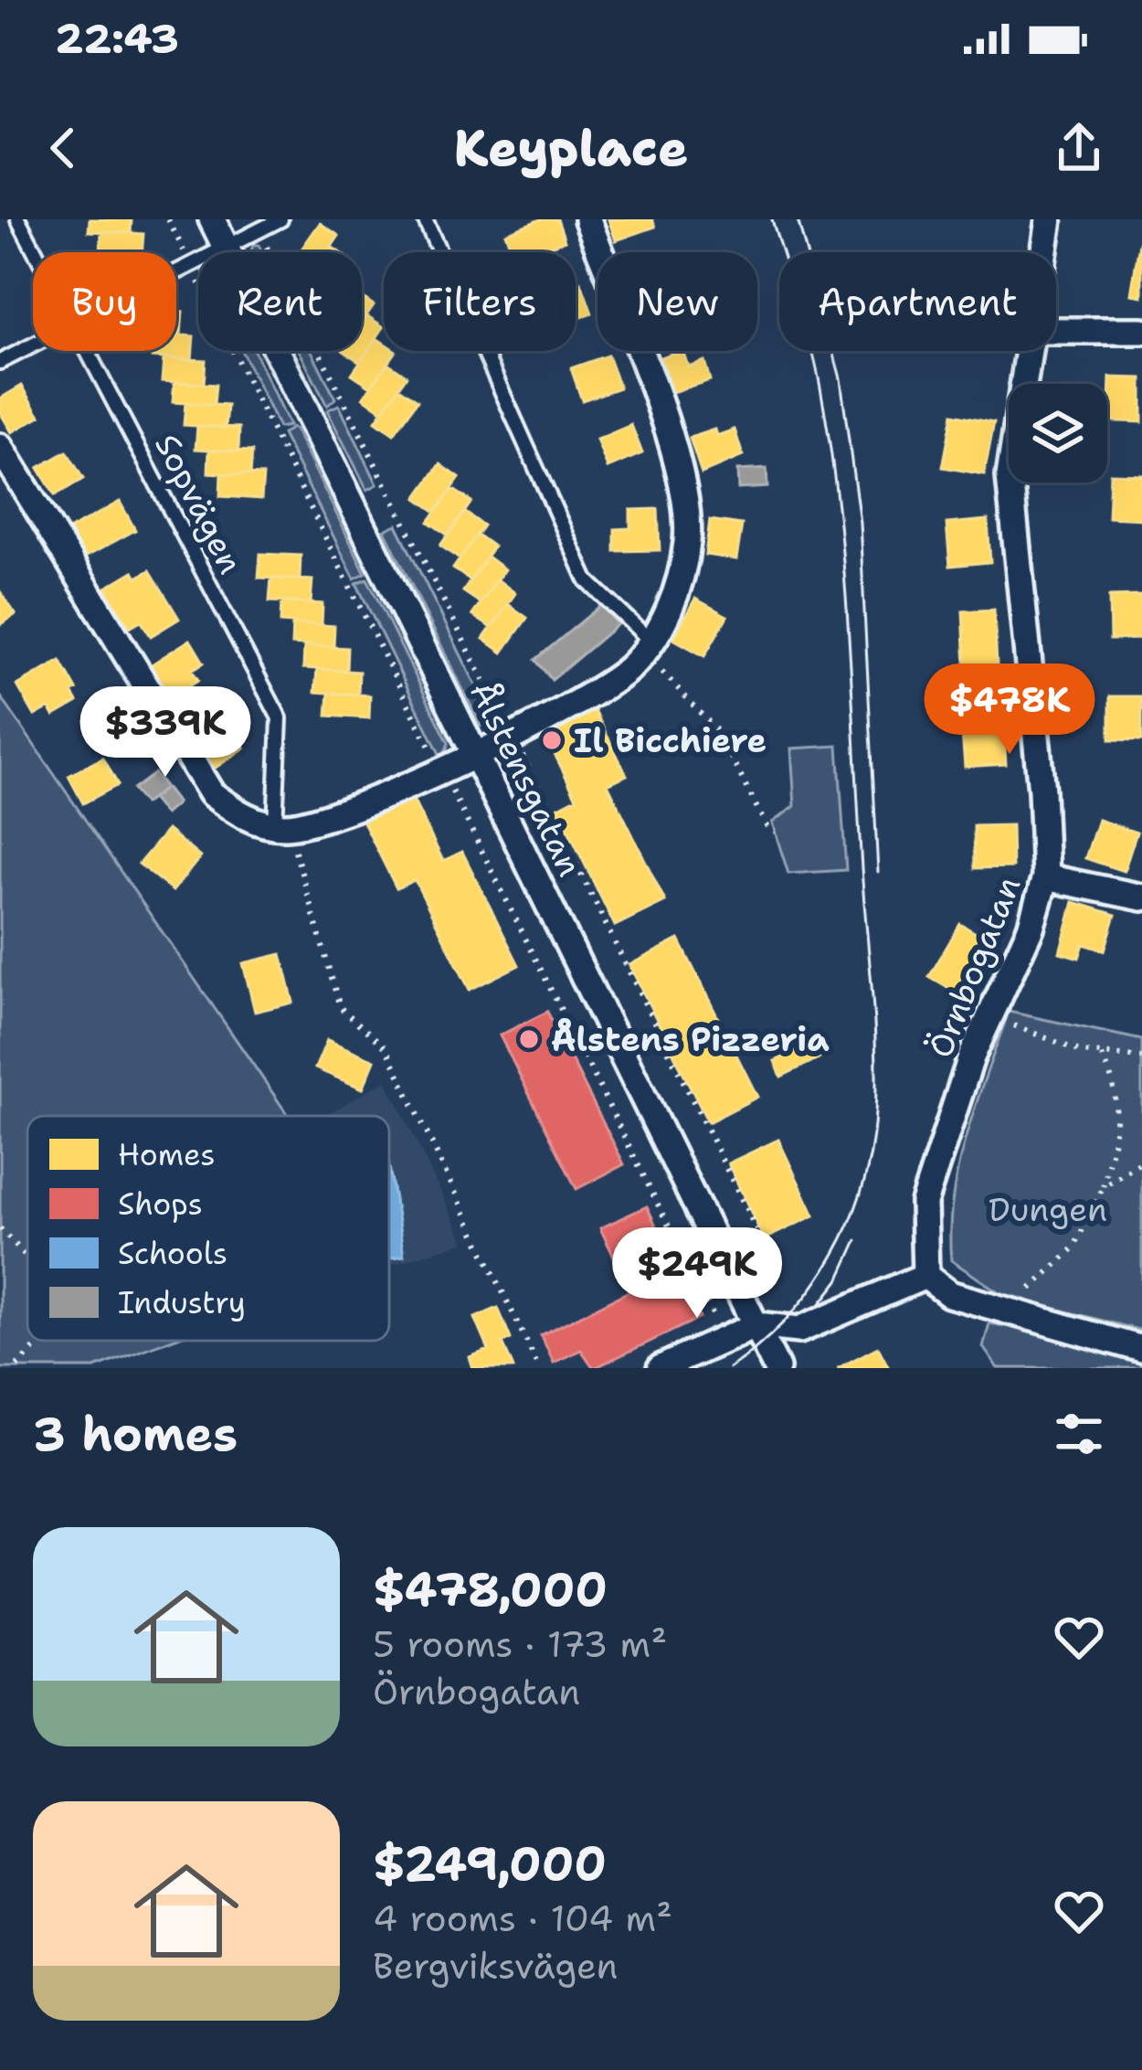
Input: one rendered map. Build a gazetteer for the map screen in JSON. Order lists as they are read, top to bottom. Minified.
{"streets":{"street":["Ålstensgatan","Örnbogatan"],"lane":["Sopvägen"]},"parks":["Dungen"],"places":["Il Bicchiere","Ålstens Pizzeria"],"legend":["Homes","Shops","Schools","Industry"],"page":{"status":"22:43","header":"Keyplace","chip":["Buy","Rent","Filters","New","Apartment"],"price":["$478K","$339K","$249K"],"heading":"3 homes","list":[{"name":"$478,000","note":"5 rooms · 173 m² · Örnbogatan"},{"name":"$249,000","note":"4 rooms · 104 m² · Bergviksvägen"}]}}
